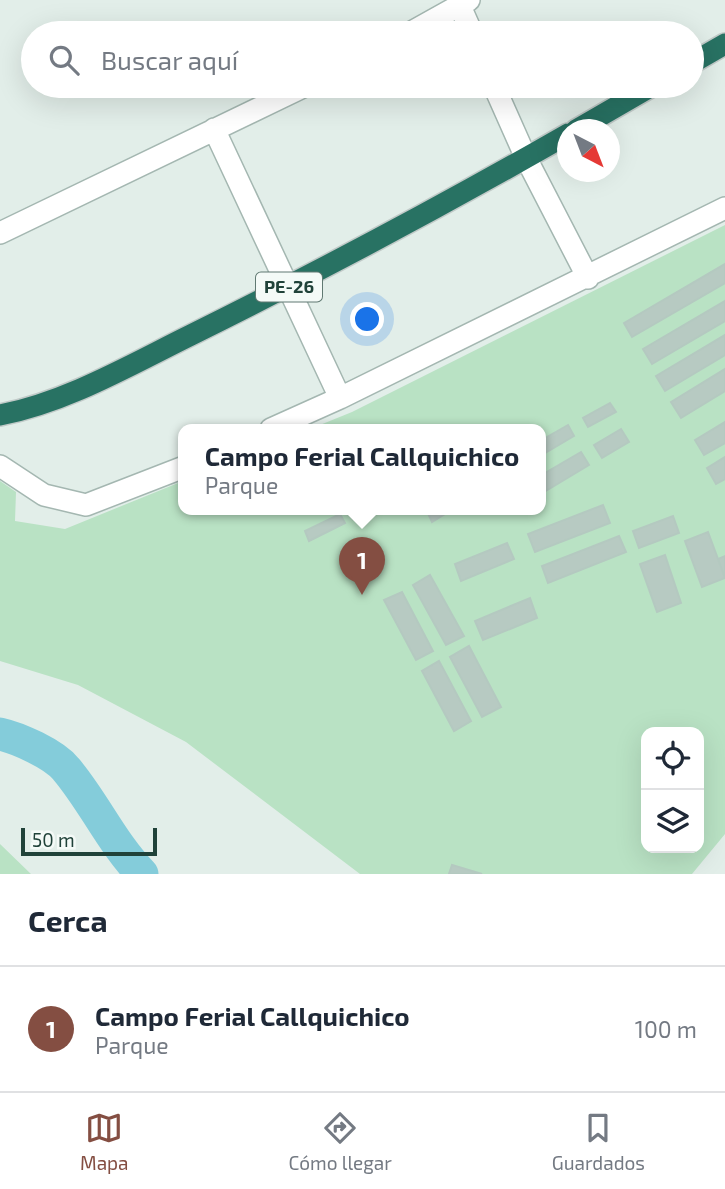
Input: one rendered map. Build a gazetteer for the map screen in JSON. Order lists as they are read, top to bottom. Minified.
{"streets":{"highway":["PE-26"]},"scale_bar":"50 m","north":"bottom right","page":{"search":"Buscar aquí","popup":["Campo Ferial Callquichico","Parque"],"pins":"1","scale":"50 m","heading":"Cerca","list":[{"mark":"1","name":"Campo Ferial Callquichico","note":"Parque","value":"100 m"}],"nav":["Mapa","Cómo llegar","Guardados"]}}
